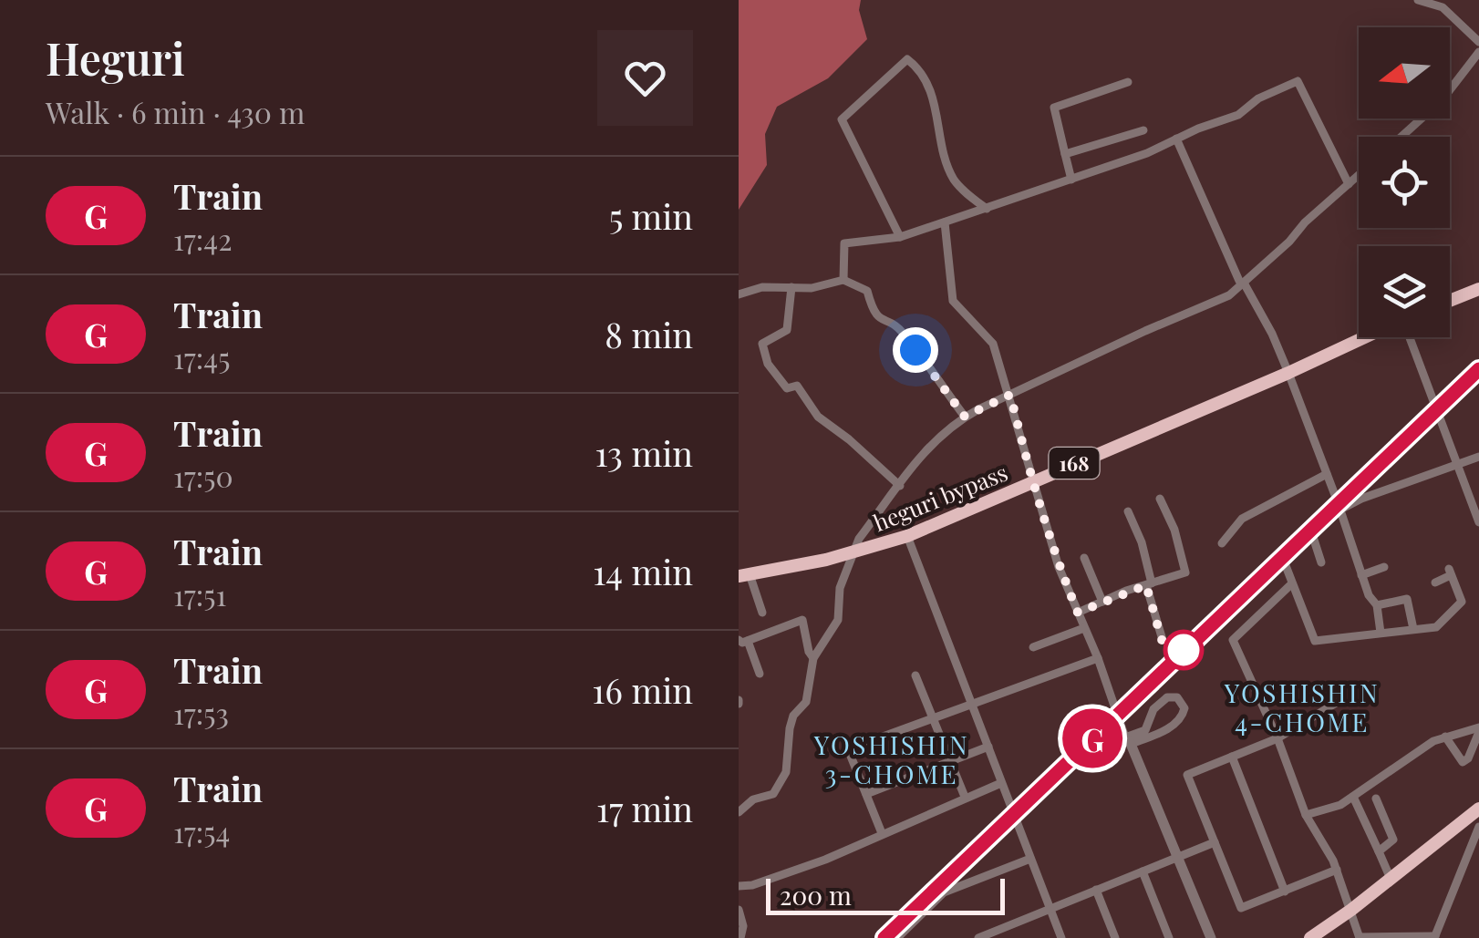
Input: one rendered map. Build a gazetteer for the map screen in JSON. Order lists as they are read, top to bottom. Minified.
{"streets":{"highway":["168","heguri bypass"]},"districts":["YOSHISHIN 4-CHOME","YOSHISHIN 3-CHOME"],"scale_bar":"200 m","north":"left","page":{"heading":["Heguri","Walk · 6 min · 430 m"],"on_map":"G","list":[{"mark":"G","name":"Train","note":"17:42","value":"5 min"},{"mark":"G","name":"Train","note":"17:45","value":"8 min"},{"mark":"G","name":"Train","note":"17:50","value":"13 min"},{"mark":"G","name":"Train","note":"17:51","value":"14 min"},{"mark":"G","name":"Train","note":"17:53","value":"16 min"},{"mark":"G","name":"Train","note":"17:54","value":"17 min"}],"scale":"200 m"}}
